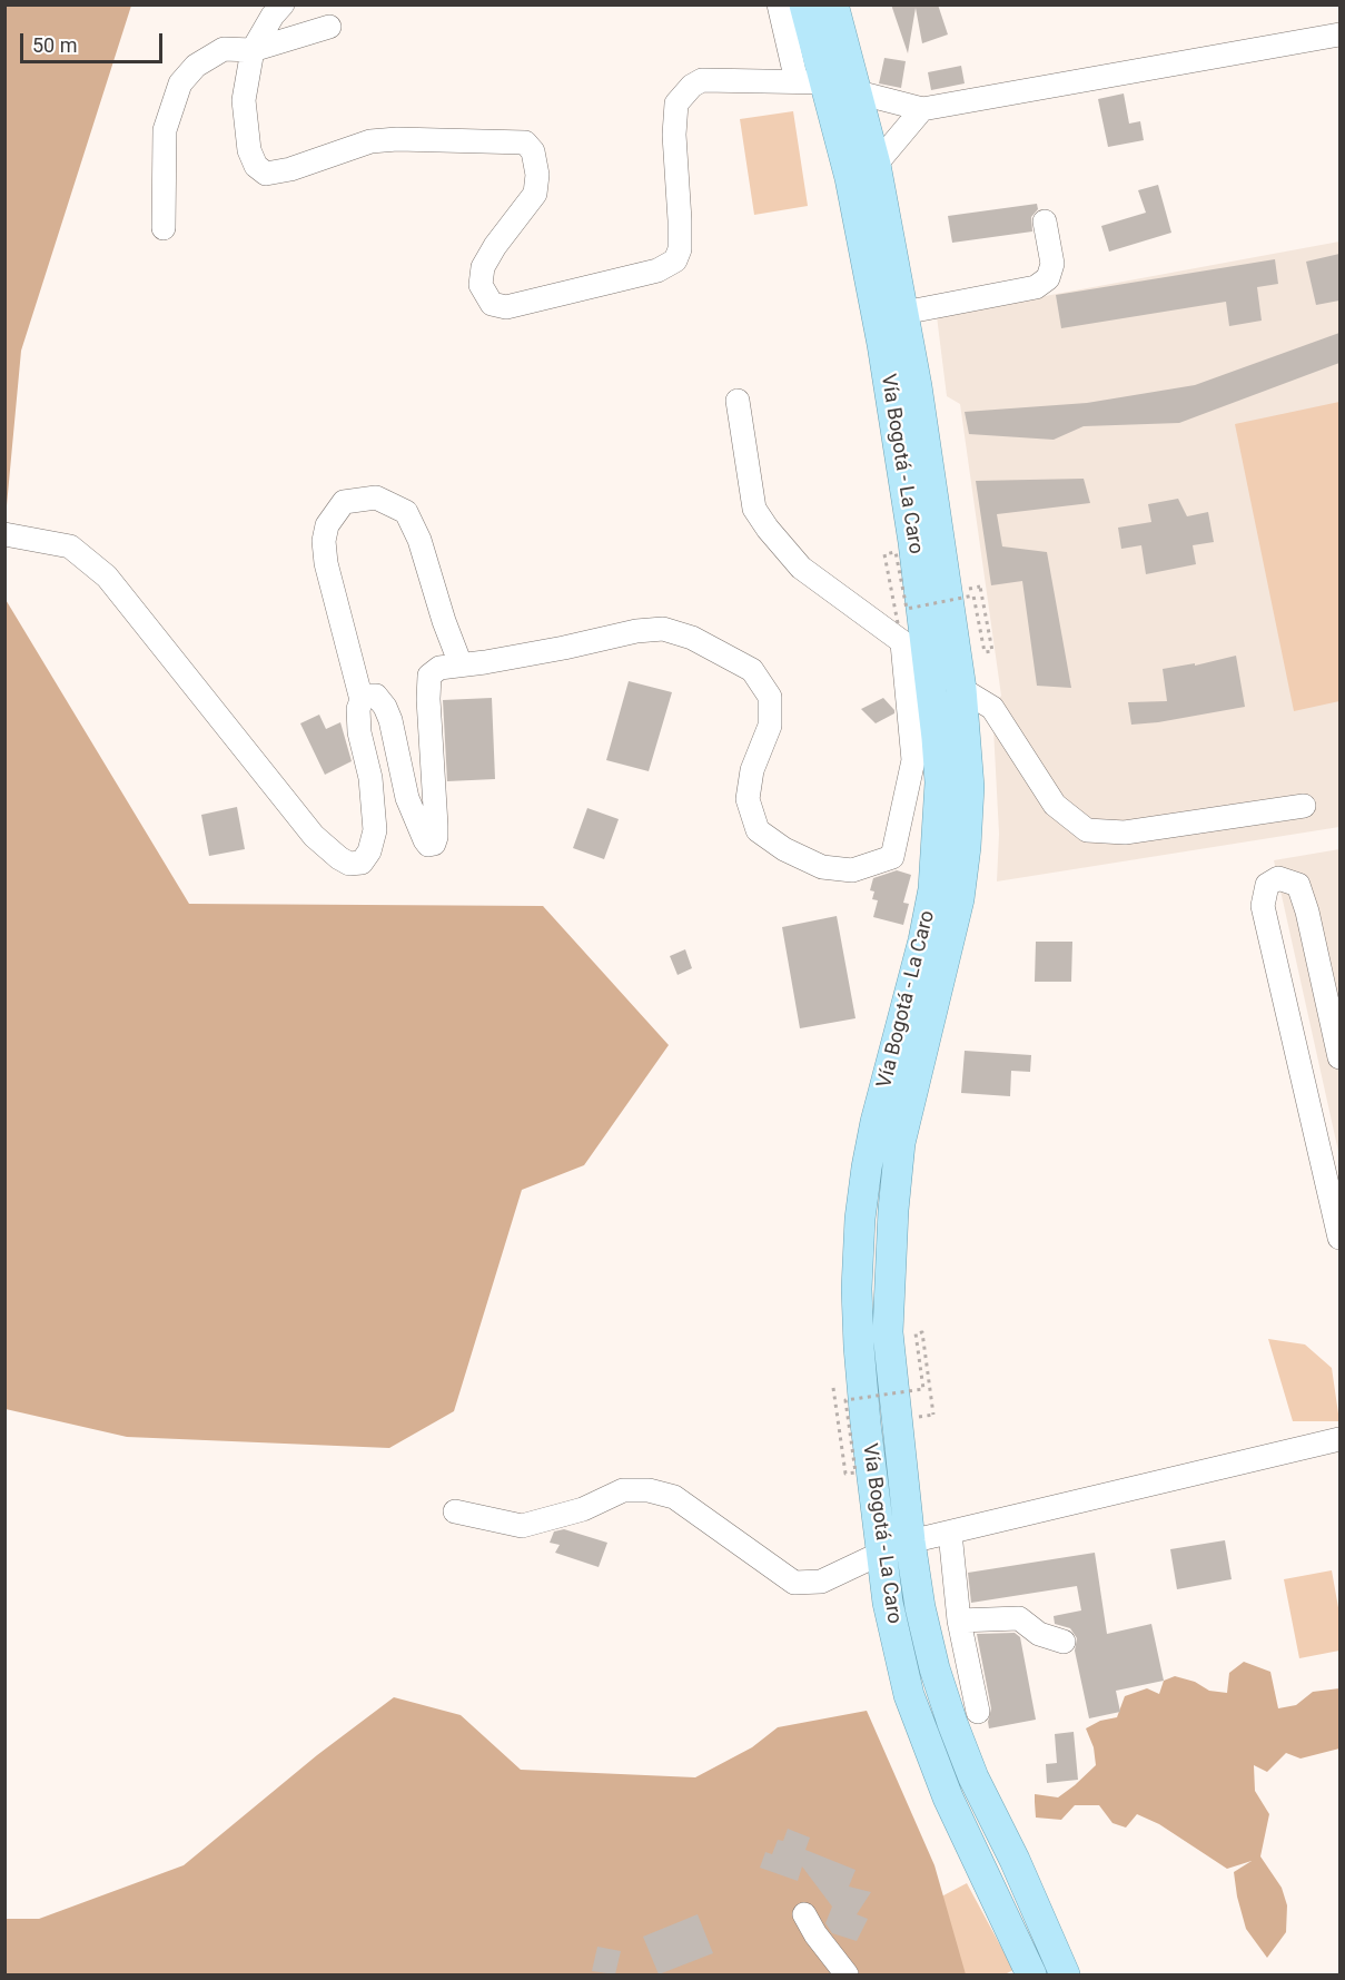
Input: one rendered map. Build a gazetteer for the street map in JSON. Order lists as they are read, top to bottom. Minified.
{"streets":{"main road":["Vía Bogotá - La Caro"]},"scale_bar":"50 m"}
